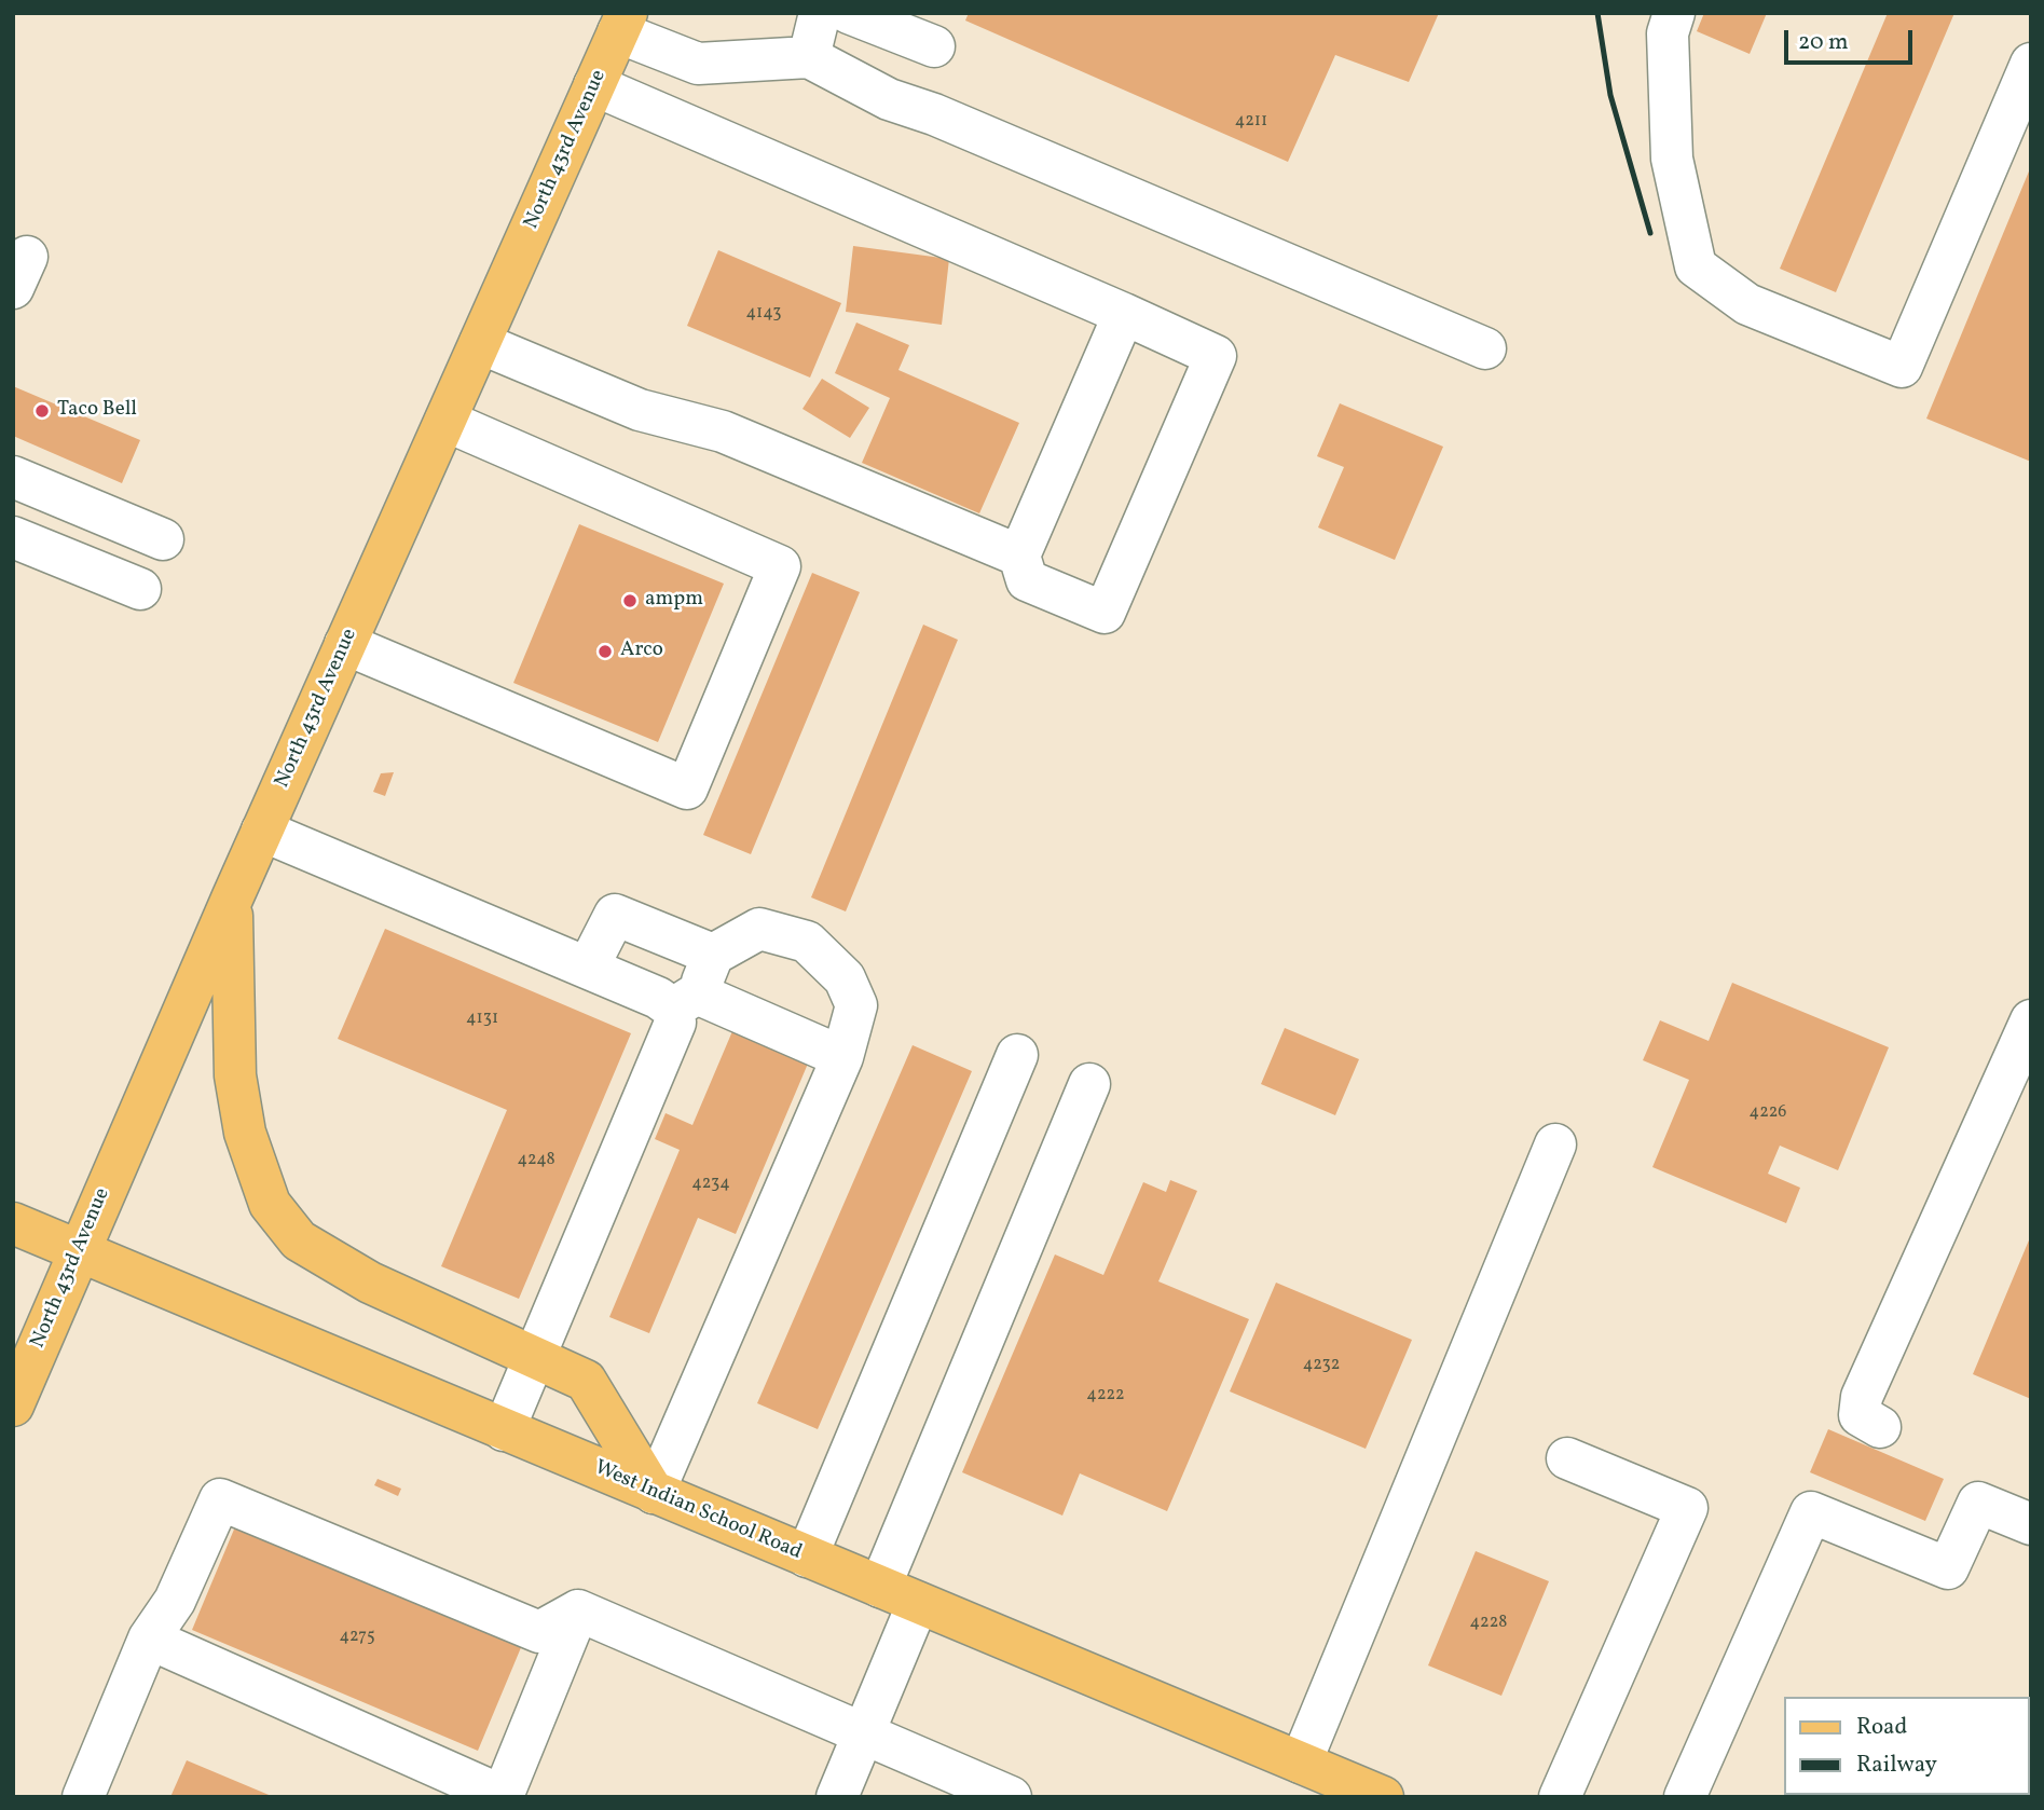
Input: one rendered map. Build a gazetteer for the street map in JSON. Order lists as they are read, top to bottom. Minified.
{"streets":{"main road":["North 43rd Avenue","West Indian School Road"]},"crossings":[["North 43rd Avenue","West Indian School Road"]],"places":["Taco Bell","ampm","Arco"],"house_numbers":["4211","4143","4131","4226","4248","4234","4232","4222","4228","4275"],"legend":["Road","Railway"],"scale_bar":"20 m"}
